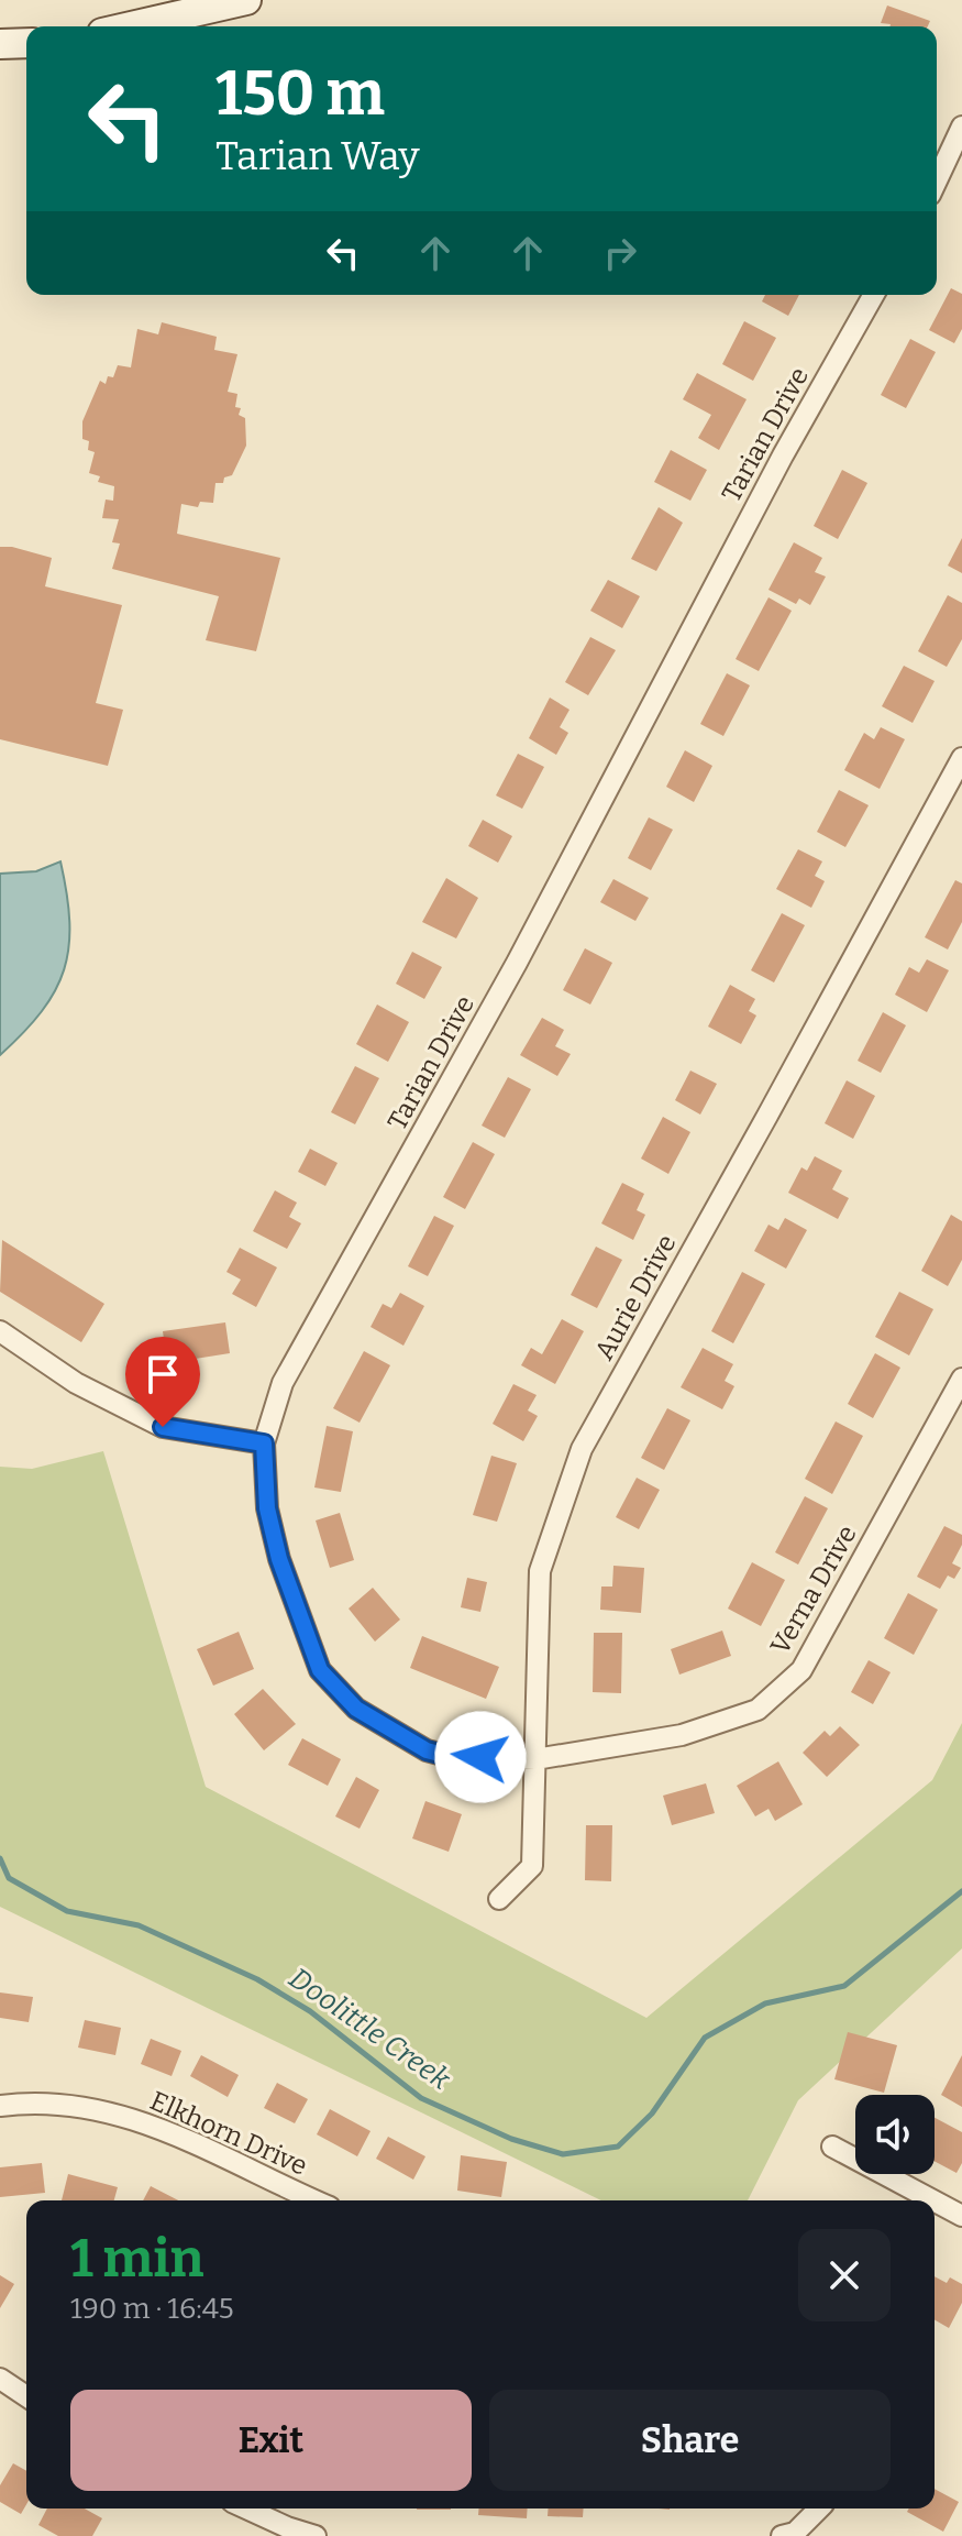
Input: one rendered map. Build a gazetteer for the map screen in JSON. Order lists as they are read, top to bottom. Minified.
{"streets":{"street":["Tarian Drive","Aurie Drive","Verna Drive","Elkhorn Drive"]},"crossings":[["Tarian Drive","Aurie Drive"],["Tarian Drive","Verna Drive"],["Aurie Drive","Verna Drive"]],"water":["Doolittle Creek"],"page":{"turn":["150 m","Tarian Way"],"heading":["1 min","190 m · 16:45"],"buttons":["Exit","Share"]}}
